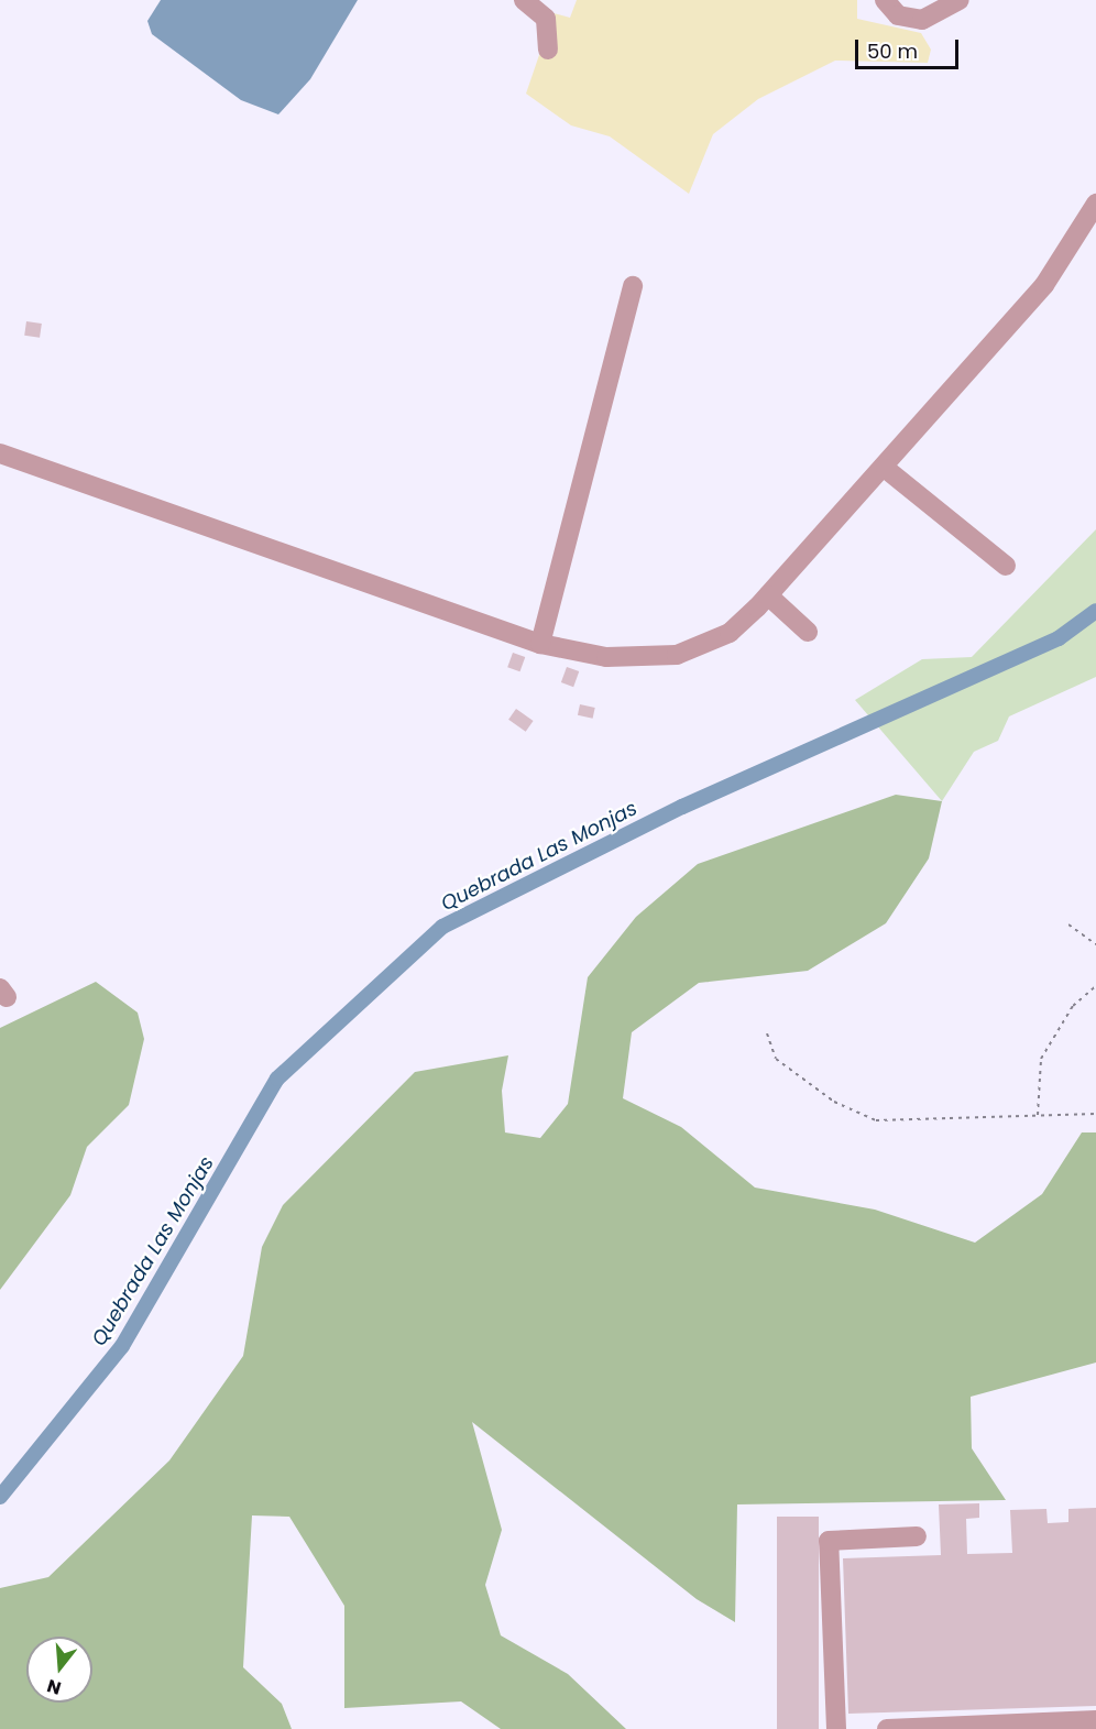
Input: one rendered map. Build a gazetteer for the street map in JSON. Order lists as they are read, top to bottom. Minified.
{"water":["Quebrada Las Monjas"],"scale_bar":"50 m","north":"bottom"}
